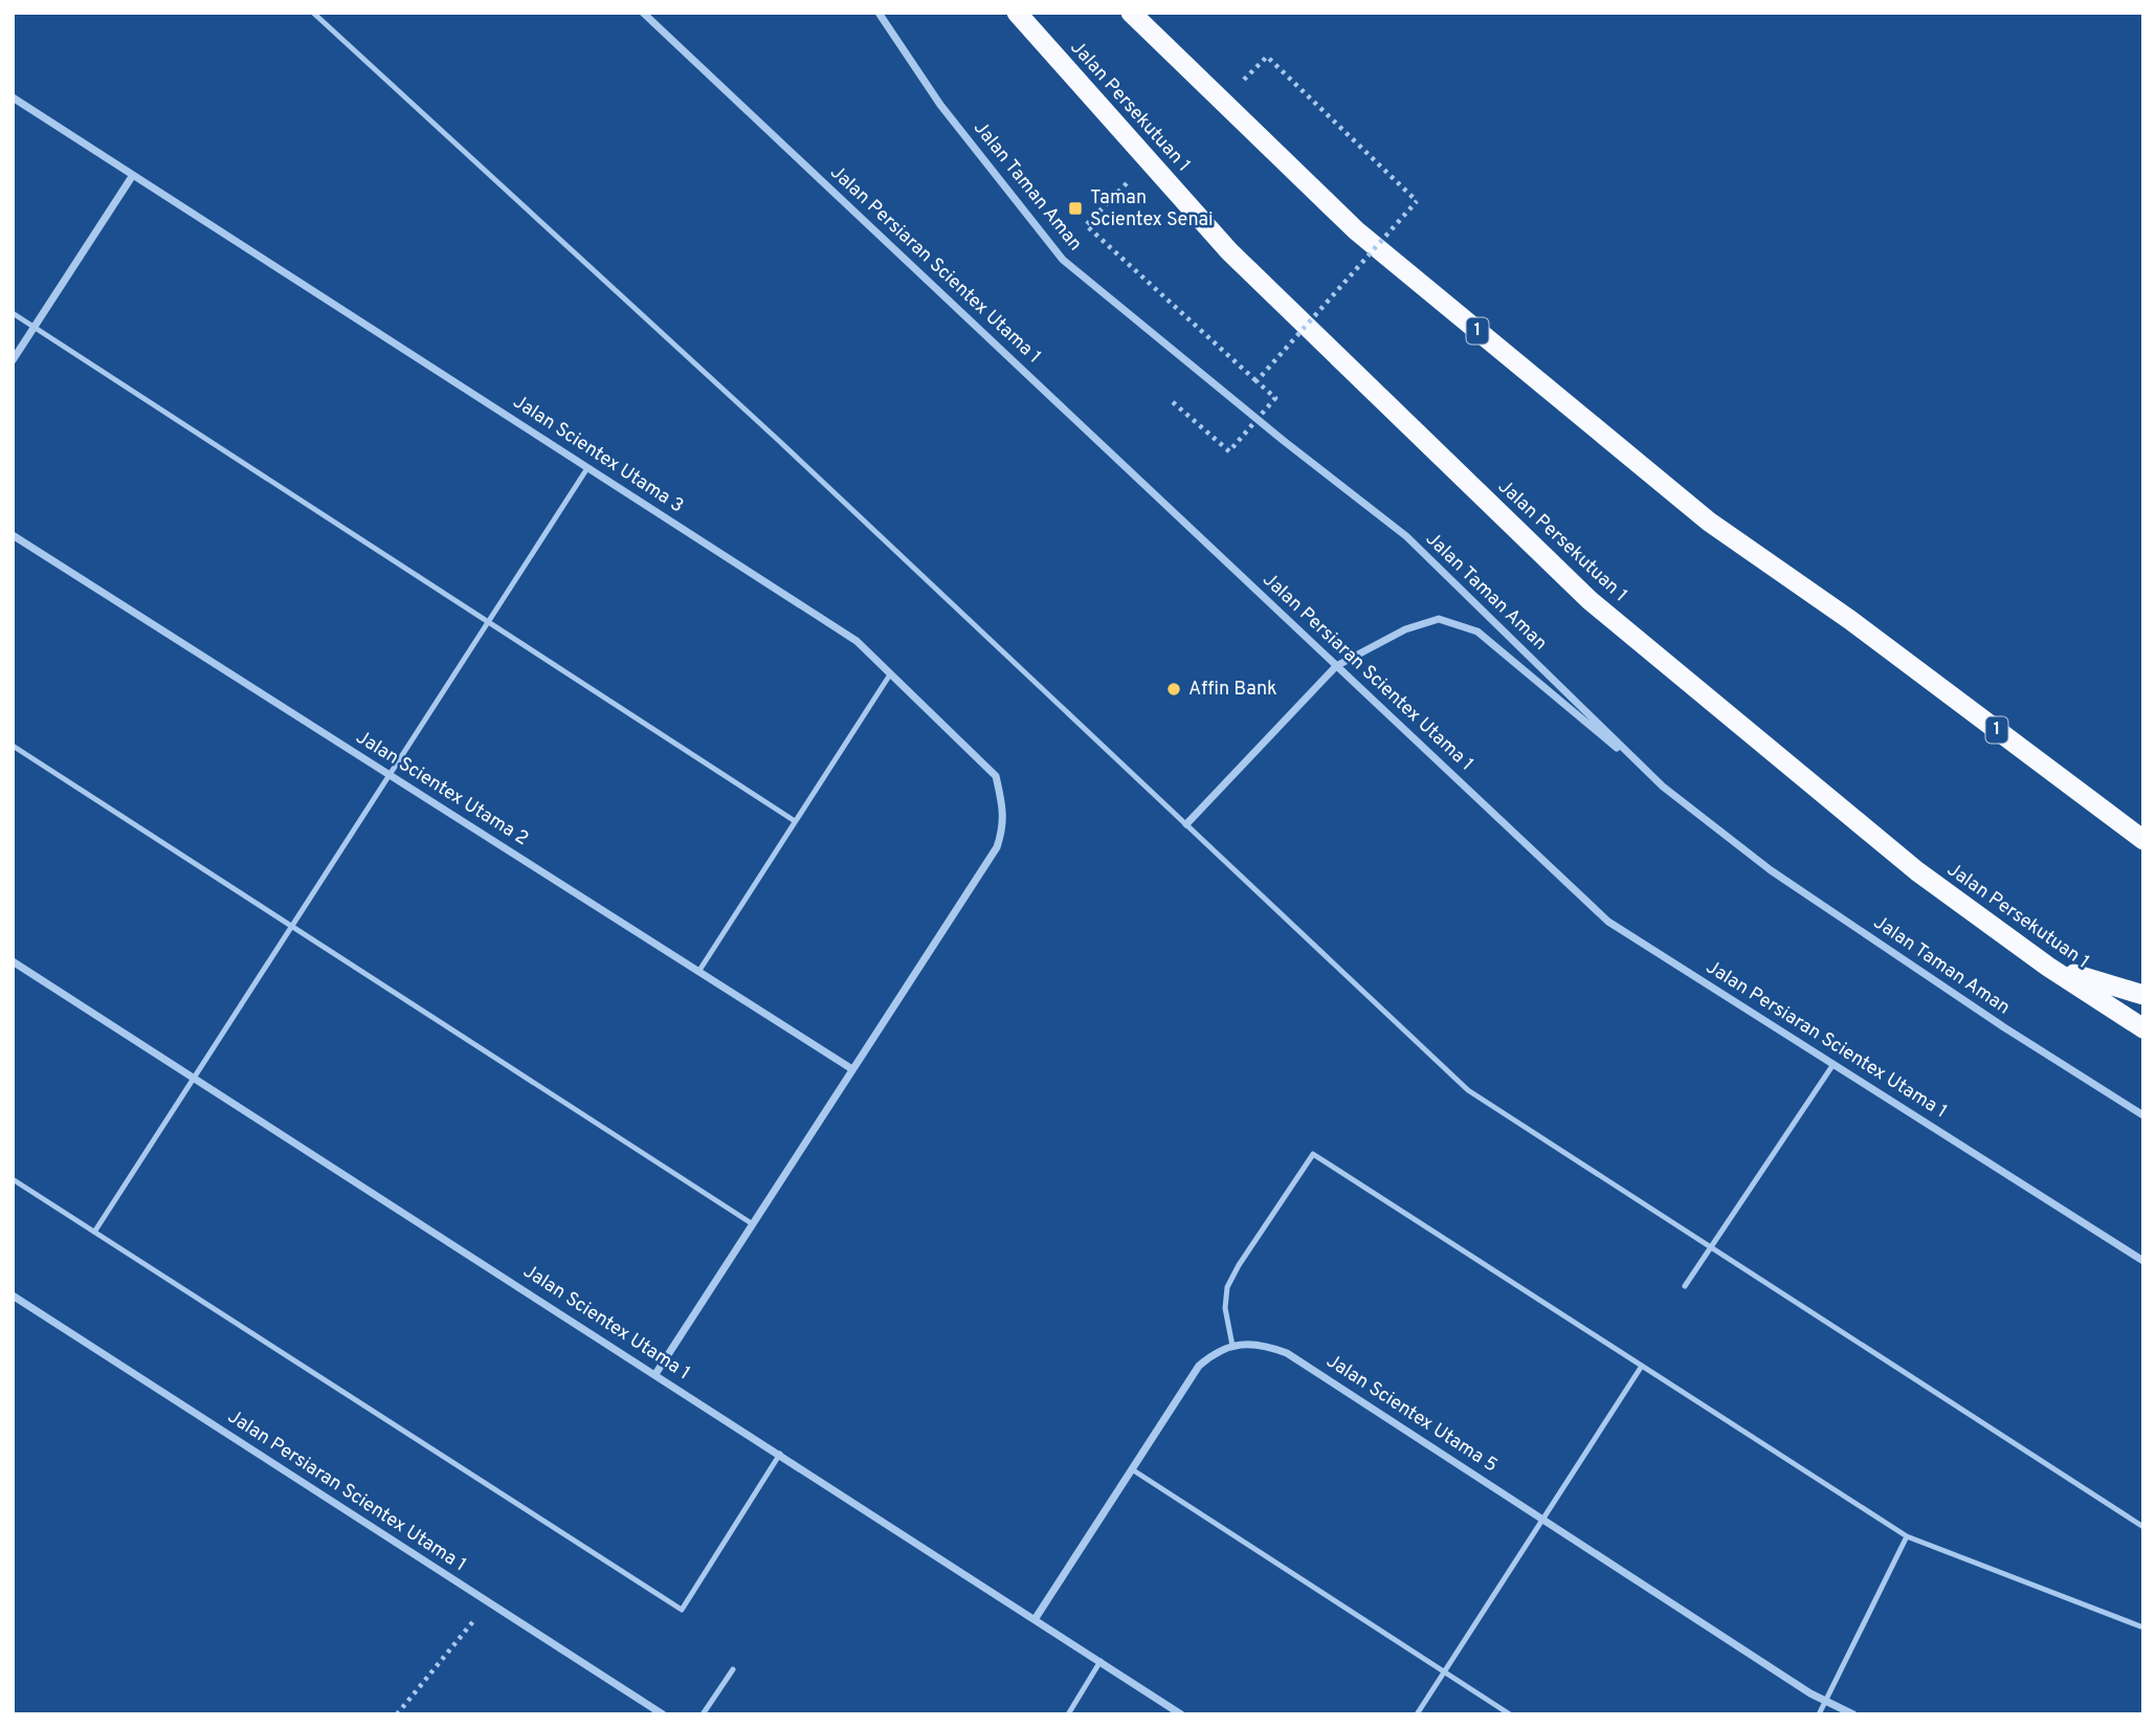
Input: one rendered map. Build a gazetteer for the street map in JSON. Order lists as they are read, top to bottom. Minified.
{"streets":{"highway":["Jalan Persekutuan 1","1"],"street":["Jalan Taman Aman","Jalan Persiaran Scientex Utama 1","Jalan Scientex Utama 3","Jalan Scientex Utama 2","Jalan Scientex Utama 1","Jalan Scientex Utama 5"]},"crossings":[["Jalan Scientex Utama 3","Jalan Scientex Utama 2"]],"places":{"transit":["Taman Scientex Senai"],"other":["Affin Bank"]}}
